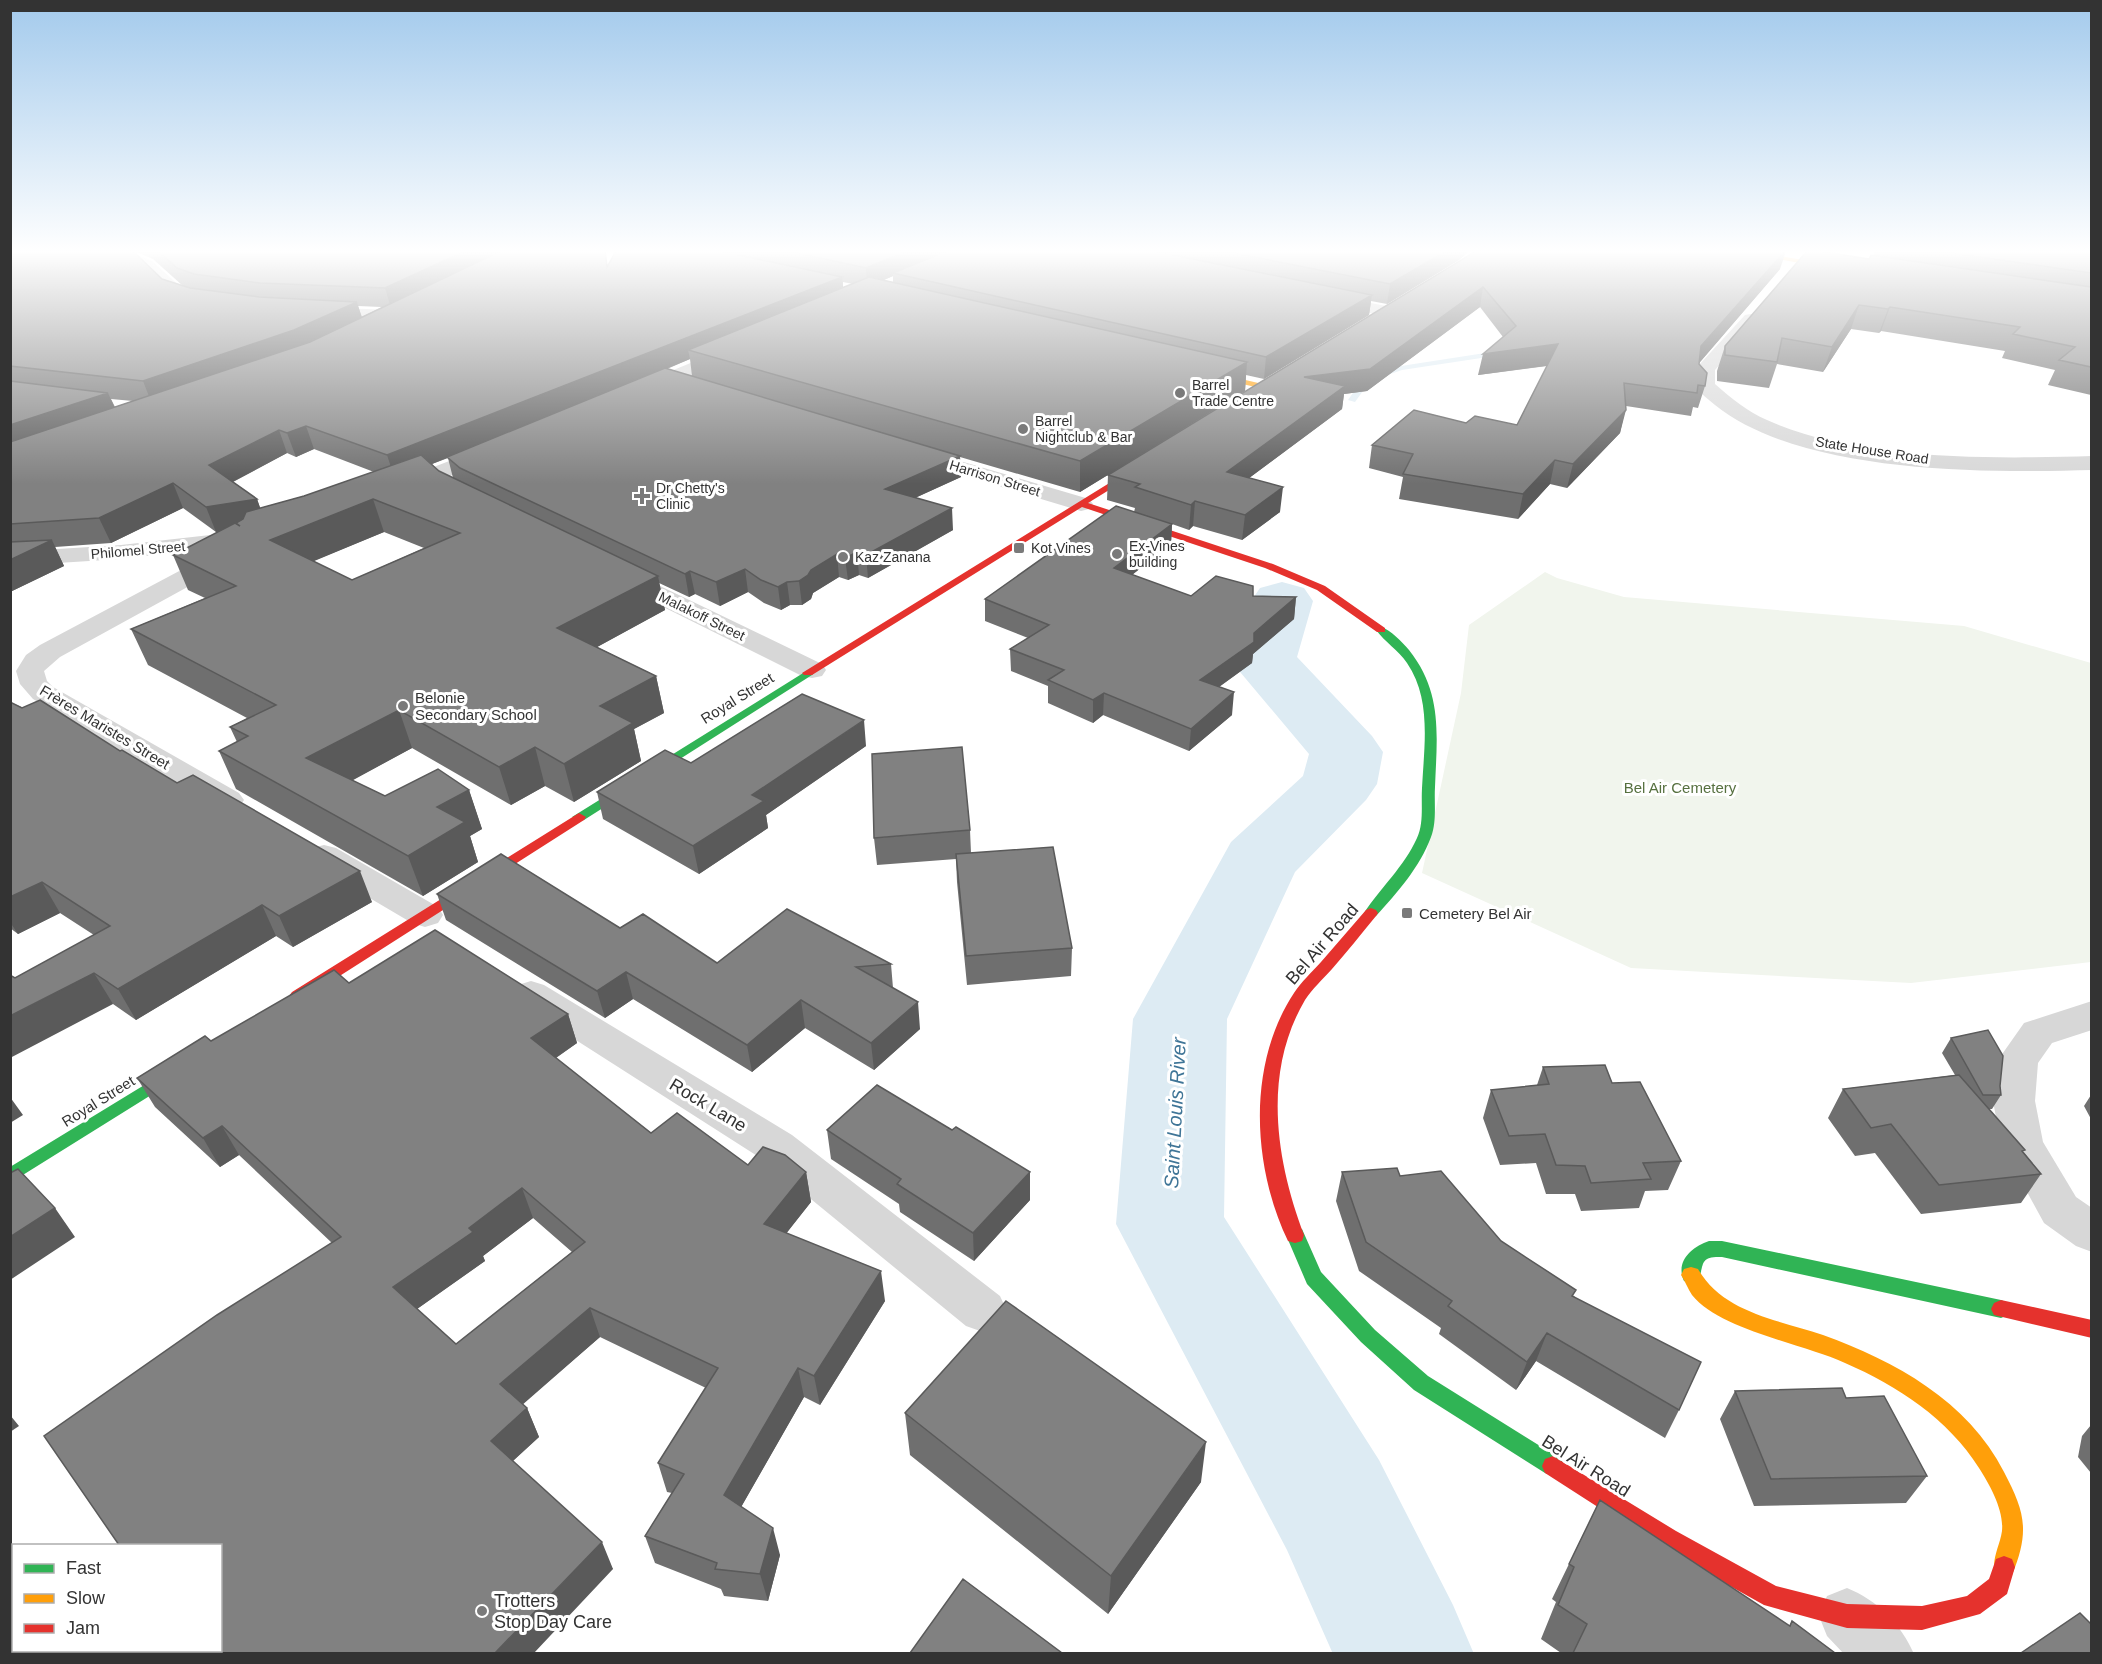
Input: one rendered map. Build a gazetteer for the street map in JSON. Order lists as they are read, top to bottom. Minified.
{"streets":{"main road":["Royal Street","Bel Air Road"],"street":["State House Road","Harrison Street","Philomel Street","Malakoff Street","Frères Maristes Street","Rock Lane"]},"crossings":[["Harrison Street","Royal Street"],["Harrison Street","Bel Air Road"],["Philomel Street","Frères Maristes Street"],["Malakoff Street","Royal Street"],["Royal Street","Bel Air Road"]],"water":["Saint Louis River"],"parks":["Bel Air Cemetery"],"places":{"other":["Barrel Trade Centre","Barrel Nightclub & Bar","Ex-Vines building","Kaz Zanana","Belonie Secondary School","Trotters Stop Day Care"],"health":["Dr Chetty's Clinic"],"transit":["Kot Vines","Cemetery Bel Air"]},"legend":["Fast","Slow","Jam"]}
